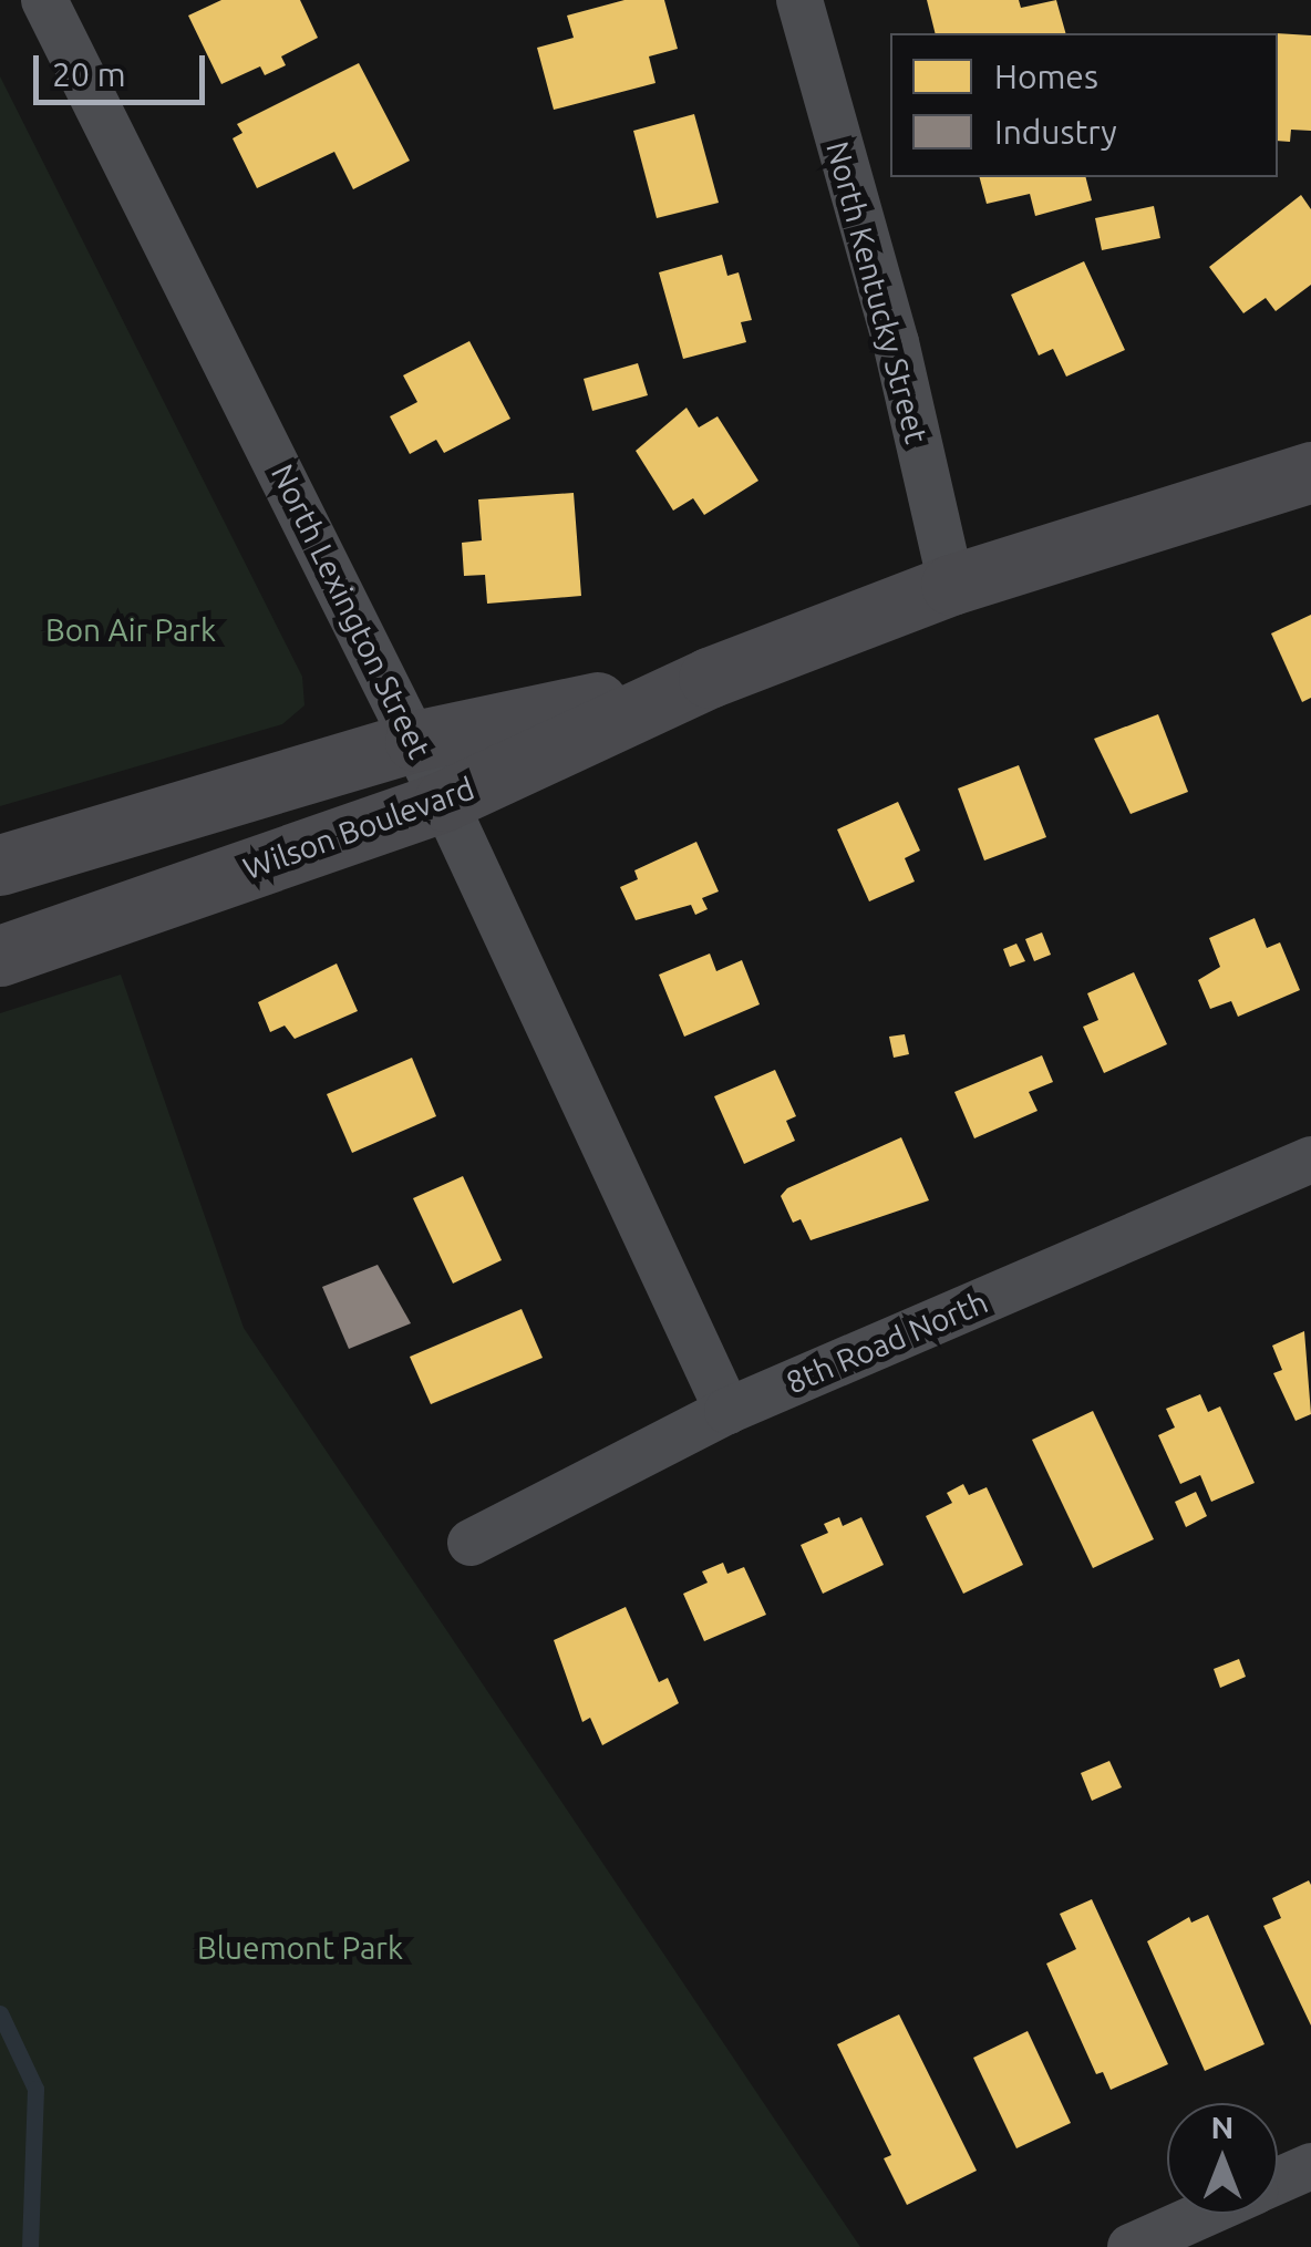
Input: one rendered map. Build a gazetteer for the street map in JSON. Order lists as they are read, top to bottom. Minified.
{"streets":{"main road":["Wilson Boulevard"],"street":["North Kentucky Street","North Lexington Street","8th Road North"]},"crossings":[["North Kentucky Street","Wilson Boulevard"],["North Lexington Street","Wilson Boulevard"],["North Lexington Street","8th Road North"]],"parks":["Bon Air Park","Bluemont Park"],"legend":["Homes","Industry"],"scale_bar":"20 m","north":"top"}
